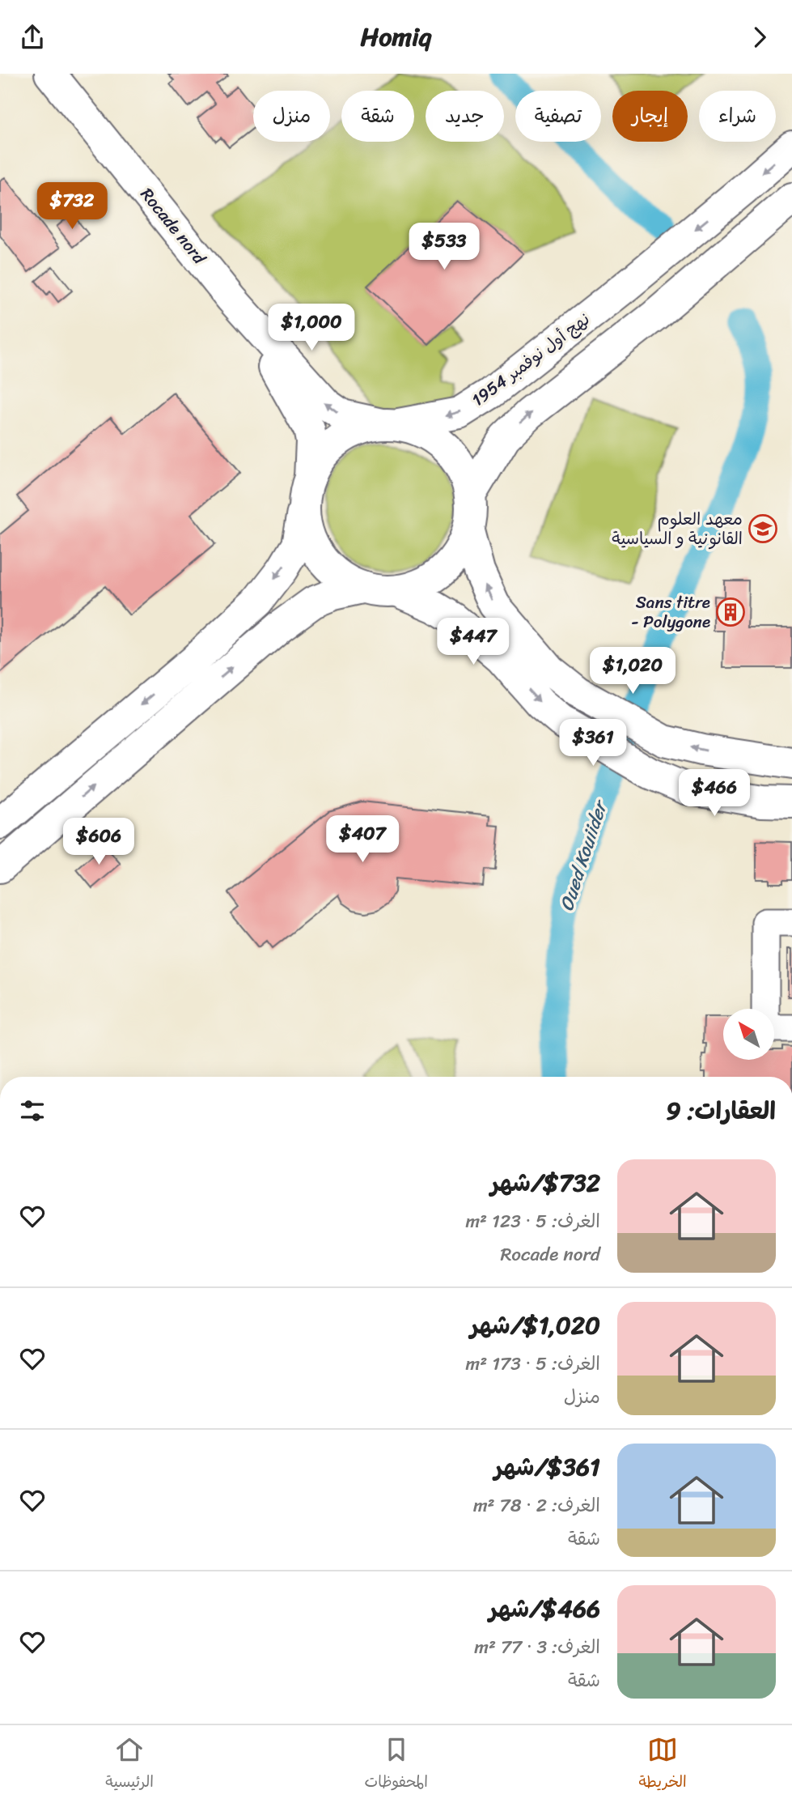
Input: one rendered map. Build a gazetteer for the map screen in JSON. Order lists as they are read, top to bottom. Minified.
{"streets":{"main road":["Rocade nord","نهج أول نوفمبر 1954"]},"crossings":[["Rocade nord","نهج أول نوفمبر 1954"]],"water":["Oued Kouiider"],"places":{"school or university":["معهد العلوم القانونية و السياسية"],"building":["Sans titre - Polygone"]},"north":"top left","page":{"header":"Homiq","chip":["شراء","إيجار","تصفية","جديد","شقة","منزل"],"price":["$732","$533","$1,000","$447","$1,020","$361","$466","$407","$606"],"heading":"العقارات: 9","list":[{"name":"$732/شهر","note":"الغرف: 5 · 123 m² · Rocade nord"},{"name":"$1,020/شهر","note":"الغرف: 5 · 173 m² · منزل"},{"name":"$361/شهر","note":"الغرف: 2 · 78 m² · شقة"},{"name":"$466/شهر","note":"الغرف: 3 · 77 m² · شقة"}],"tabs":["الخريطة","المحفوظات","الرئيسية"]}}
